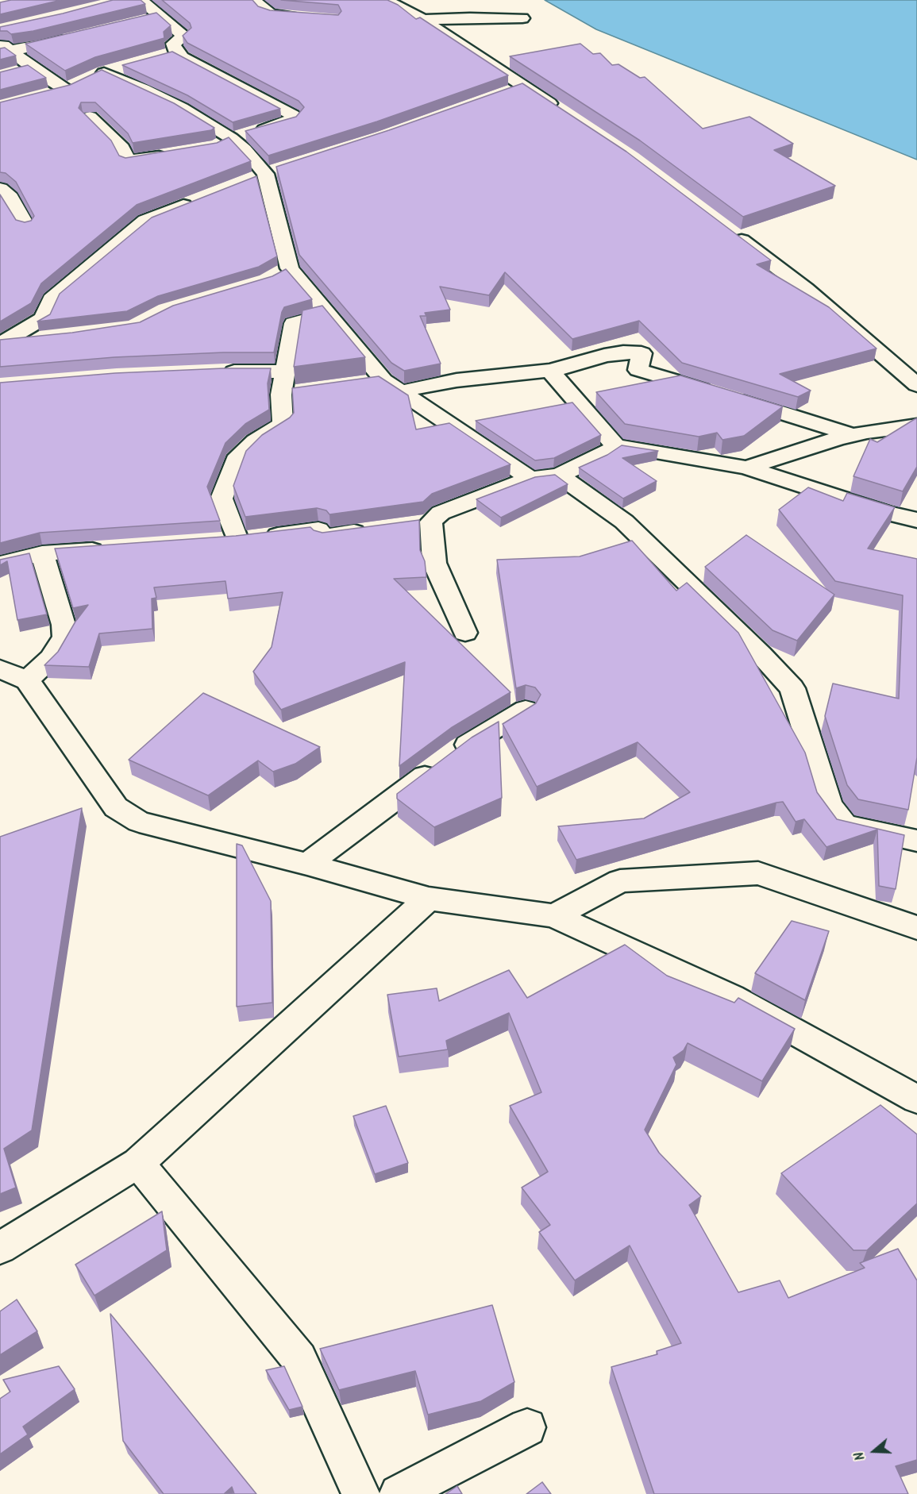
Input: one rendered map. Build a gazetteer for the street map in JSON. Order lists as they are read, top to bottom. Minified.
{"north":"left"}
